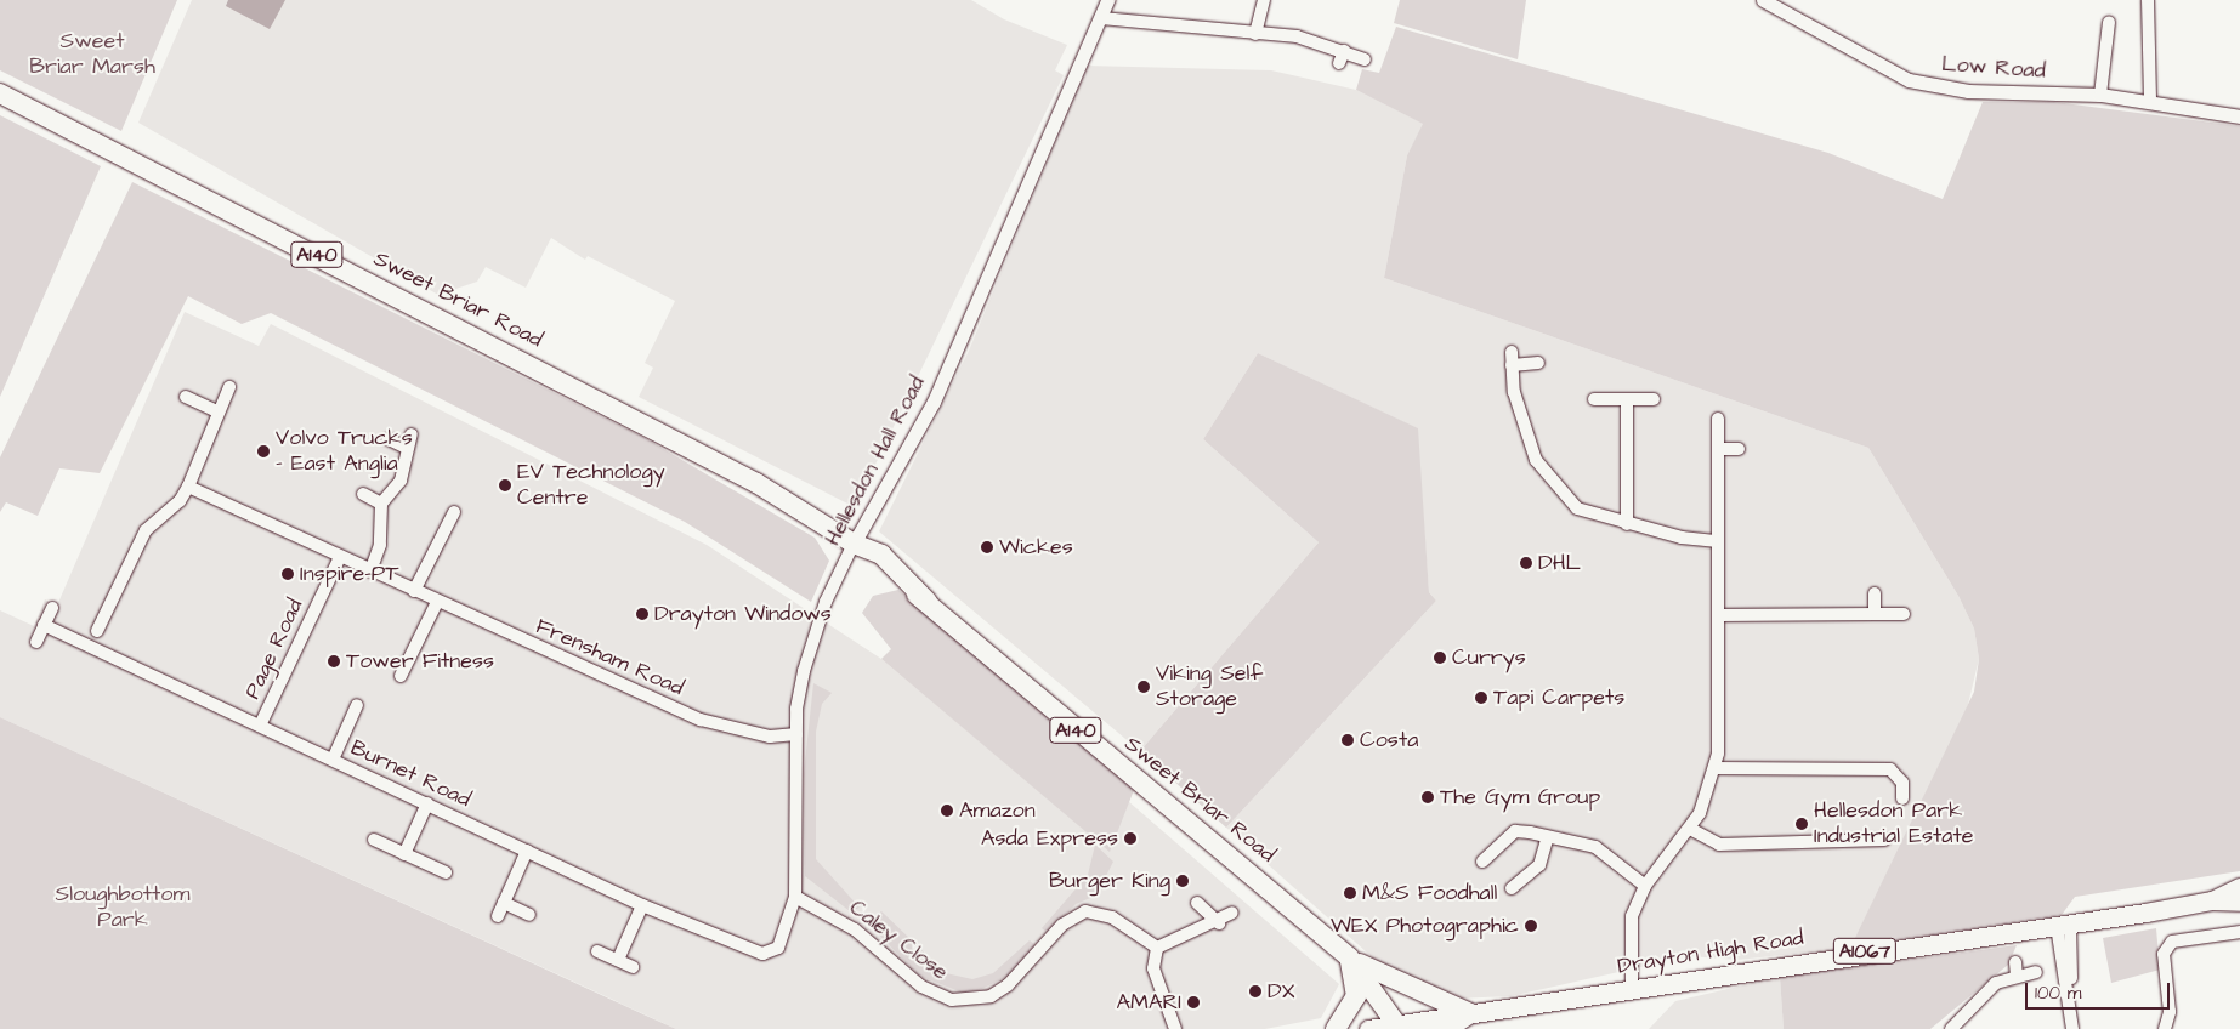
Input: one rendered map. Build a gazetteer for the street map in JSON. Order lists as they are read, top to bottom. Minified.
{"streets":{"highway":["A140","Sweet Briar Road","A1067"],"main road":["Drayton High Road"],"street":["Low Road","Hellesdon Hall Road","Page Road","Frensham Road","Burnet Road","Caley Close"]},"crossings":[["A140","Sweet Briar Road"],["A140","A1067"],["A140","Drayton High Road"],["Sweet Briar Road","Hellesdon Hall Road"],["Sweet Briar Road","A1067"],["Sweet Briar Road","Drayton High Road"],["Hellesdon Hall Road","Frensham Road"],["Hellesdon Hall Road","Burnet Road"],["Hellesdon Hall Road","Caley Close"],["Page Road","Frensham Road"],["Page Road","Burnet Road"],["A1067","Drayton High Road"]],"parks":["Sweet Briar Marsh","Sloughbottom Park"],"places":["Volvo Trucks - East Anglia","EV Technology Centre","Wickes","DHL","Inspire-PT","Drayton Windows","Currys","Tower Fitness","Viking Self Storage","Tapi Carpets","Costa","The Gym Group","Amazon","Hellesdon Park Industrial Estate","Asda Express","Burger King","M&S Foodhall","WEX Photographic","DX","AMARI"],"scale_bar":"100 m"}
